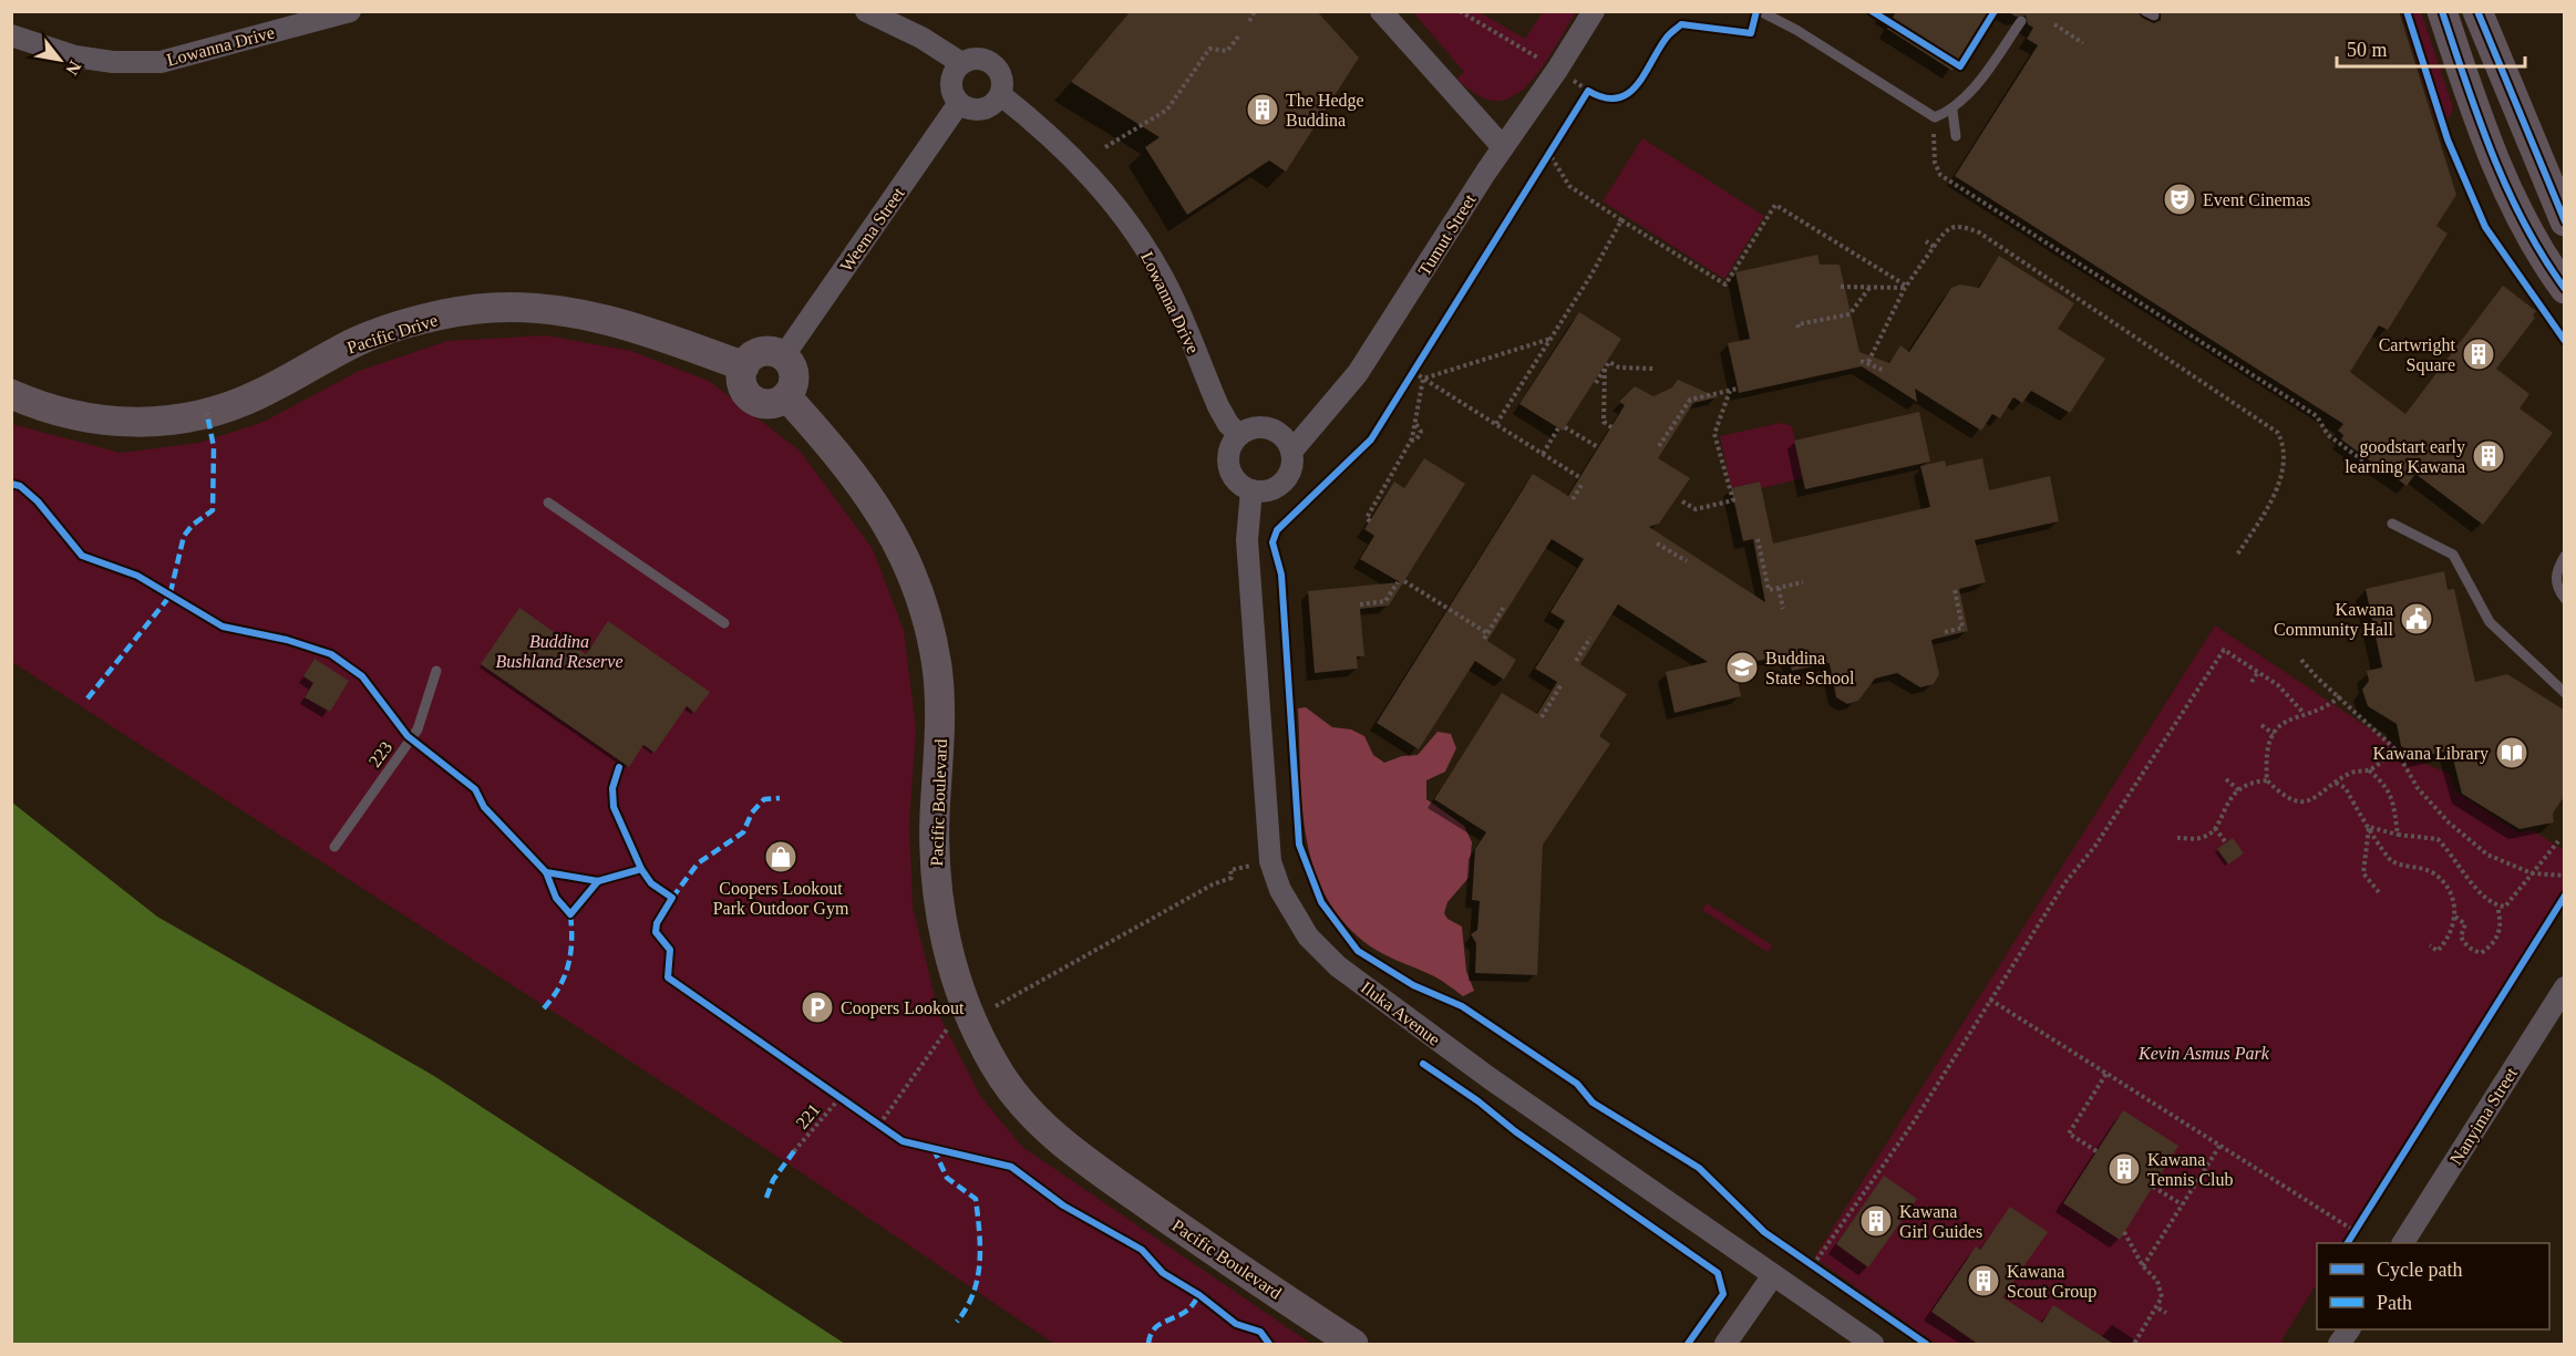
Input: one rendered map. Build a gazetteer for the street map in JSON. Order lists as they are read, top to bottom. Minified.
{"streets":{"street":["Lowanna Drive","Weema Street","Tumut Street","Pacific Drive","Pacific Boulevard","Iluka Avenue","Nanyima Street"],"lane":["223"],"path":["221"]},"crossings":[["Lowanna Drive","Weema Street"],["Lowanna Drive","Tumut Street"],["Lowanna Drive","Iluka Avenue"],["Weema Street","Pacific Drive"],["Weema Street","Pacific Boulevard"],["Tumut Street","Iluka Avenue"],["Pacific Drive","Pacific Boulevard"]],"parks":["Buddina Bushland Reserve","Kevin Asmus Park"],"places":{"building":["The Hedge Buddina","Cartwright Square","goodstart early learning Kawana","Kawana Tennis Club","Kawana Girl Guides","Kawana Scout Group"],"theatre":["Event Cinemas"],"public building":["Kawana Community Hall"],"school or university":["Buddina State School"],"library":["Kawana Library"],"shop":["Coopers Lookout Park Outdoor Gym"],"parking":["Coopers Lookout"]},"legend":["Cycle path","Path"],"scale_bar":"50 m","north":"bottom right"}
